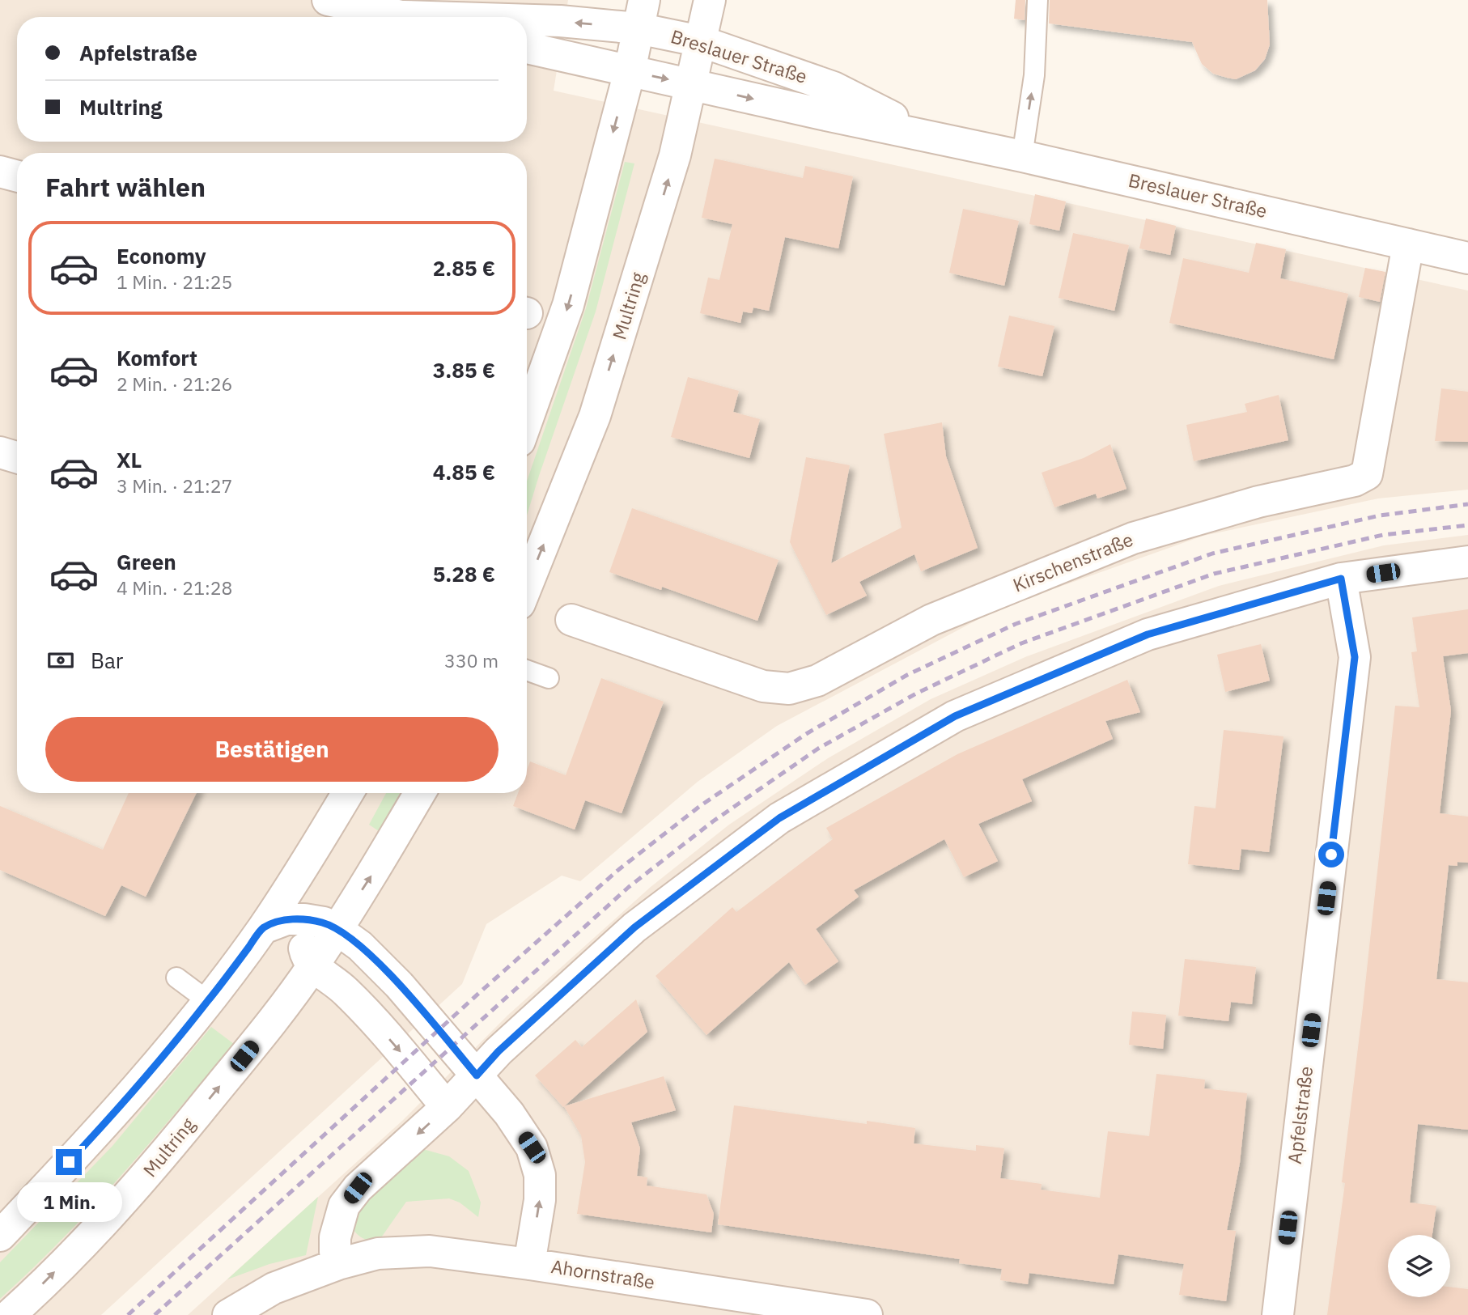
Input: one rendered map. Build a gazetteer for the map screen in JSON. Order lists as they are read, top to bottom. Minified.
{"streets":{"street":["Breslauer Straße","Multring","Kirschenstraße","Apfelstraße","Ahornstraße"]},"crossings":[["Breslauer Straße","Multring"],["Breslauer Straße","Kirschenstraße"]],"page":{"banner":["Apfelstraße","Multring"],"heading":"Fahrt wählen","list":[{"name":"Economy","note":"1 Min. · 21:25","value":"2.85 €"},{"name":"Komfort","note":"2 Min. · 21:26","value":"3.85 €"},{"name":"XL","note":"3 Min. · 21:27","value":"4.85 €"},{"name":"Green","note":"4 Min. · 21:28","value":"5.28 €"}],"pay":["Bar","330 m"],"buttons":"Bestätigen","bubble":"1 Min."}}
